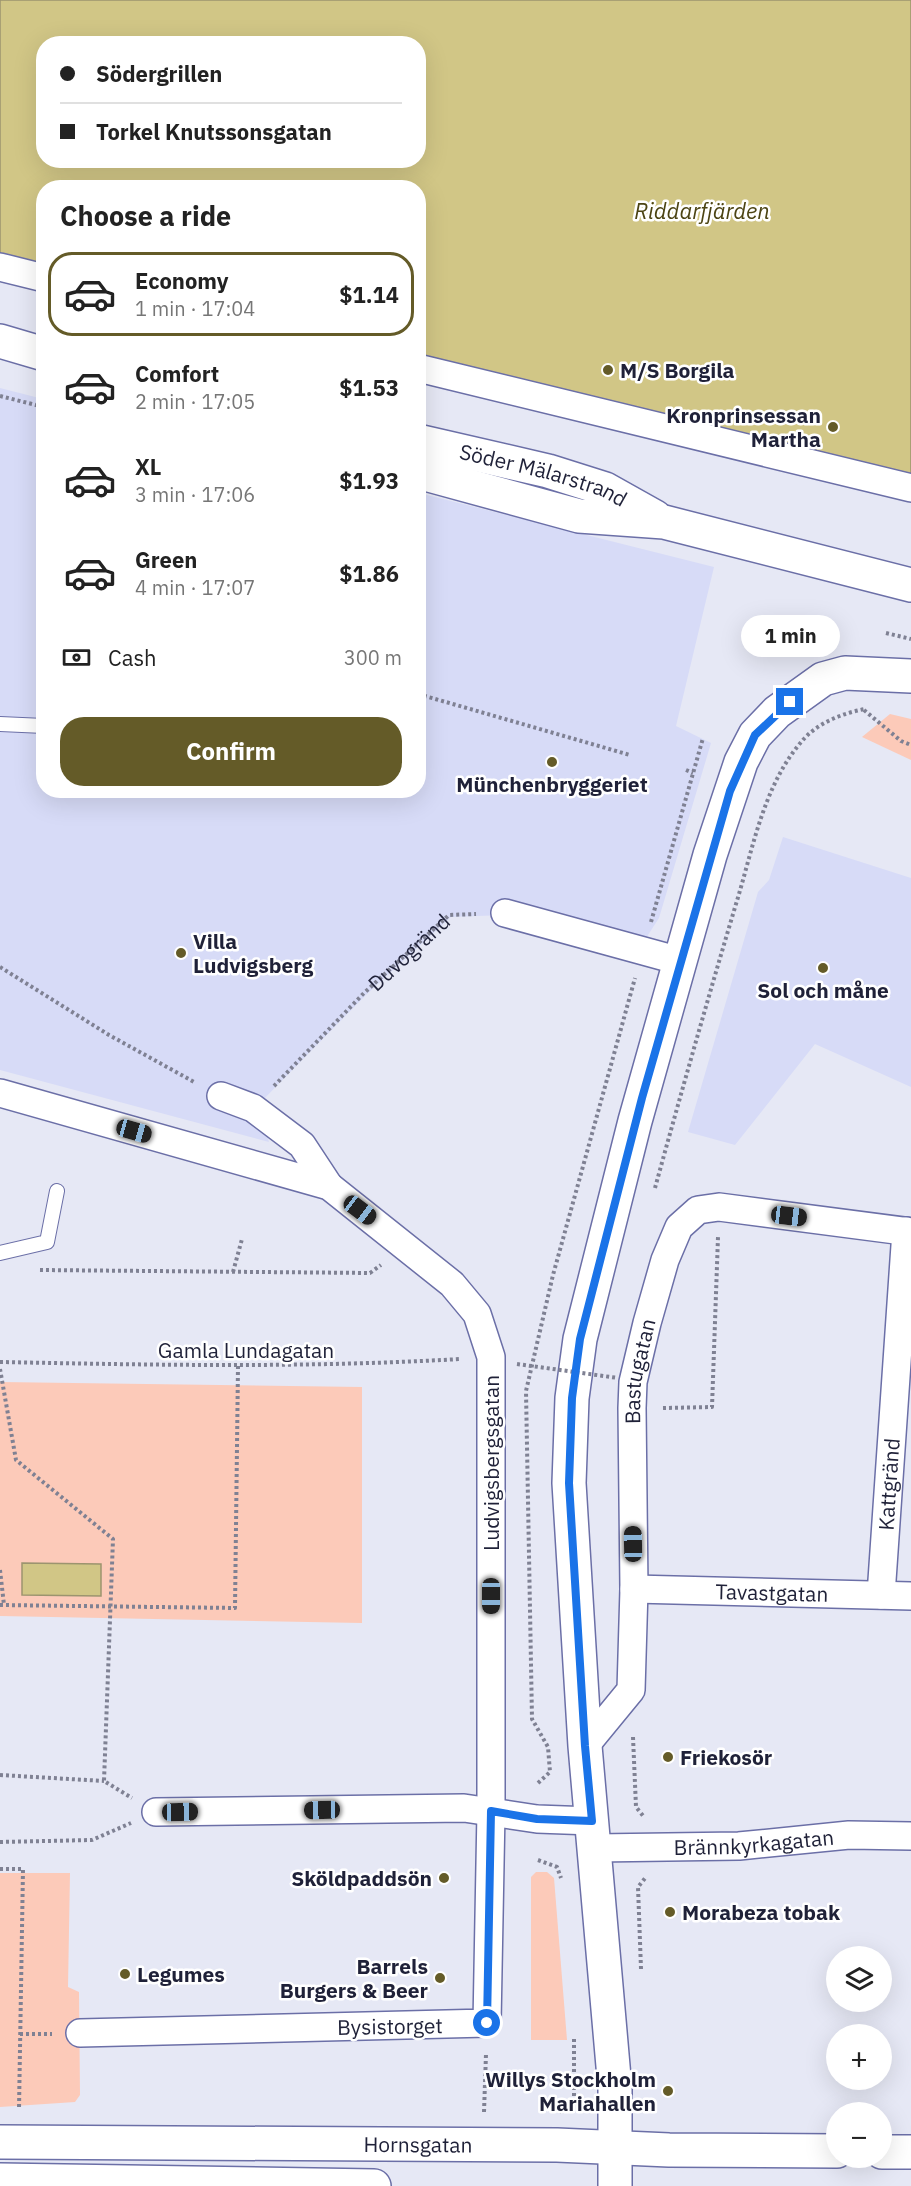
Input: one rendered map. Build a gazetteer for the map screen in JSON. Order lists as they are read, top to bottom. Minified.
{"streets":{"street":["Söder Mälarstrand","Bastugatan","Ludvigsbergsgatan","Kattgränd","Tavastgatan","Brännkyrkagatan","Bysistorget","Hornsgatan"],"path":["Duvogränd","Gamla Lundagatan"]},"crossings":[["Duvogränd","Ludvigsbergsgatan"],["Gamla Lundagatan","Ludvigsbergsgatan"],["Bastugatan","Kattgränd"],["Bastugatan","Tavastgatan"],["Ludvigsbergsgatan","Brännkyrkagatan"],["Kattgränd","Tavastgatan"]],"water":["Riddarfjärden"],"places":["M/S Borgila","Kronprinsessan Martha","Münchenbryggeriet","Villa Ludvigsberg","Sol och måne","Friekosör","Sköldpaddsön","Morabeza tobak","Legumes","Barrels Burgers & Beer","Willys Stockholm Mariahallen"],"page":{"banner":["Södergrillen","Torkel Knutssonsgatan"],"heading":"Choose a ride","list":[{"name":"Economy","note":"1 min · 17:04","value":"$1.14"},{"name":"Comfort","note":"2 min · 17:05","value":"$1.53"},{"name":"XL","note":"3 min · 17:06","value":"$1.93"},{"name":"Green","note":"4 min · 17:07","value":"$1.86"}],"bubble":"1 min","pay":["Cash","300 m"],"buttons":"Confirm","map_buttons":["+","−"]}}
